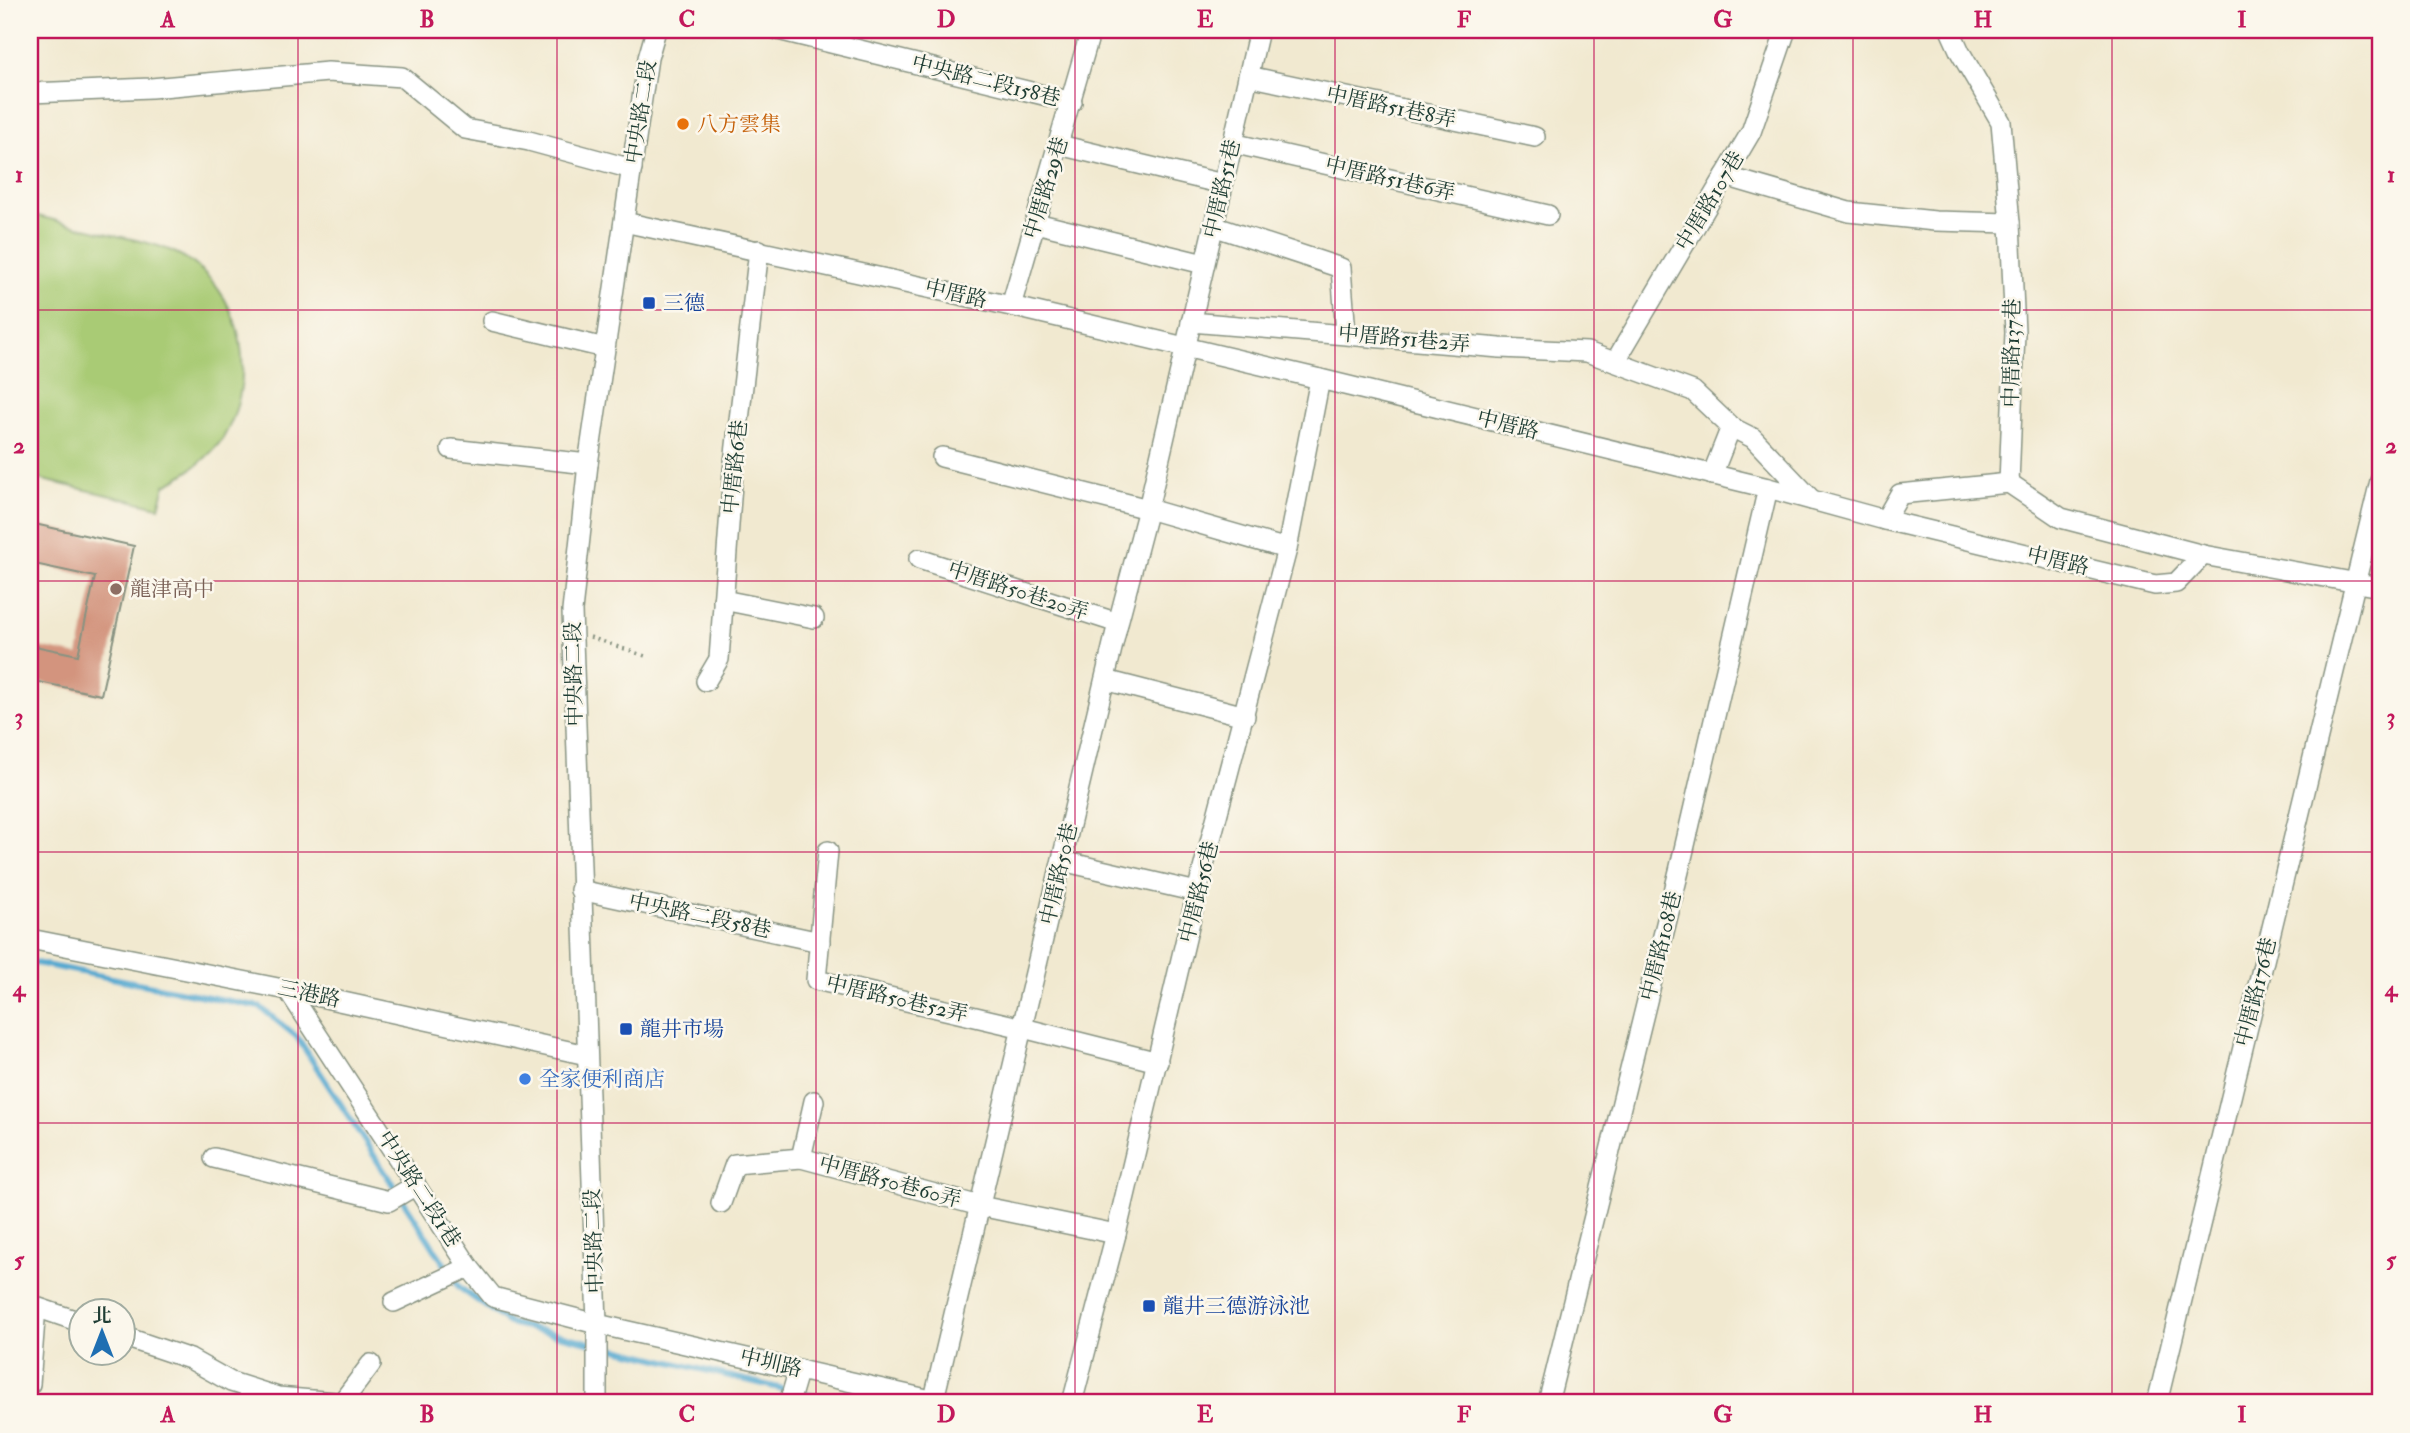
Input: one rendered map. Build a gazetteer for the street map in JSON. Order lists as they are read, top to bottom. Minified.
{"streets":{"street":["中央路二段158巷","中厝路51巷8弄","中央路二段","中厝路51巷6弄","中厝路29巷","中厝路51巷","中厝路107巷","中厝路","中厝路51巷2弄","中厝路137巷","中厝路6巷","中厝路50巷20弄","中厝路50巷","中厝路56巷","中央路二段58巷","中厝路108巷","中厝路176巷","三港路","中厝路50巷52弄","中厝路50巷60弄","中央路二段1巷","中圳路"]},"crossings":[["中央路二段158巷","中厝路29巷"],["中厝路51巷8弄","中厝路51巷"],["中央路二段","中厝路"],["中央路二段","中央路二段58巷"],["中央路二段","三港路"],["中央路二段","中央路二段1巷"],["中央路二段","中圳路"],["中厝路51巷6弄","中厝路51巷"],["中厝路29巷","中厝路"],["中厝路51巷","中厝路"],["中厝路51巷","中厝路51巷2弄"],["中厝路51巷","中厝路50巷"],["中厝路107巷","中厝路51巷2弄"],["中厝路","中厝路51巷2弄"],["中厝路","中厝路6巷"],["中厝路","中厝路50巷"],["中厝路","中厝路56巷"],["中厝路","中厝路108巷"],["中厝路50巷20弄","中厝路50巷"],["中厝路50巷","中厝路50巷52弄"],["中厝路50巷","中厝路50巷60弄"],["中厝路50巷","中圳路"],["中厝路56巷","中厝路50巷60弄"],["中央路二段58巷","中厝路50巷52弄"],["三港路","中央路二段1巷"],["中央路二段1巷","中圳路"]],"places":{"other":["八方雲集","龍津高中","全家便利商店"],"transit":["三德","龍井市場","龍井三德游泳池"]},"north":"top","grid":{"columns":["A","B","C","D","E","F","G","H","I"],"rows":["1","2","3","4","5"]}}
